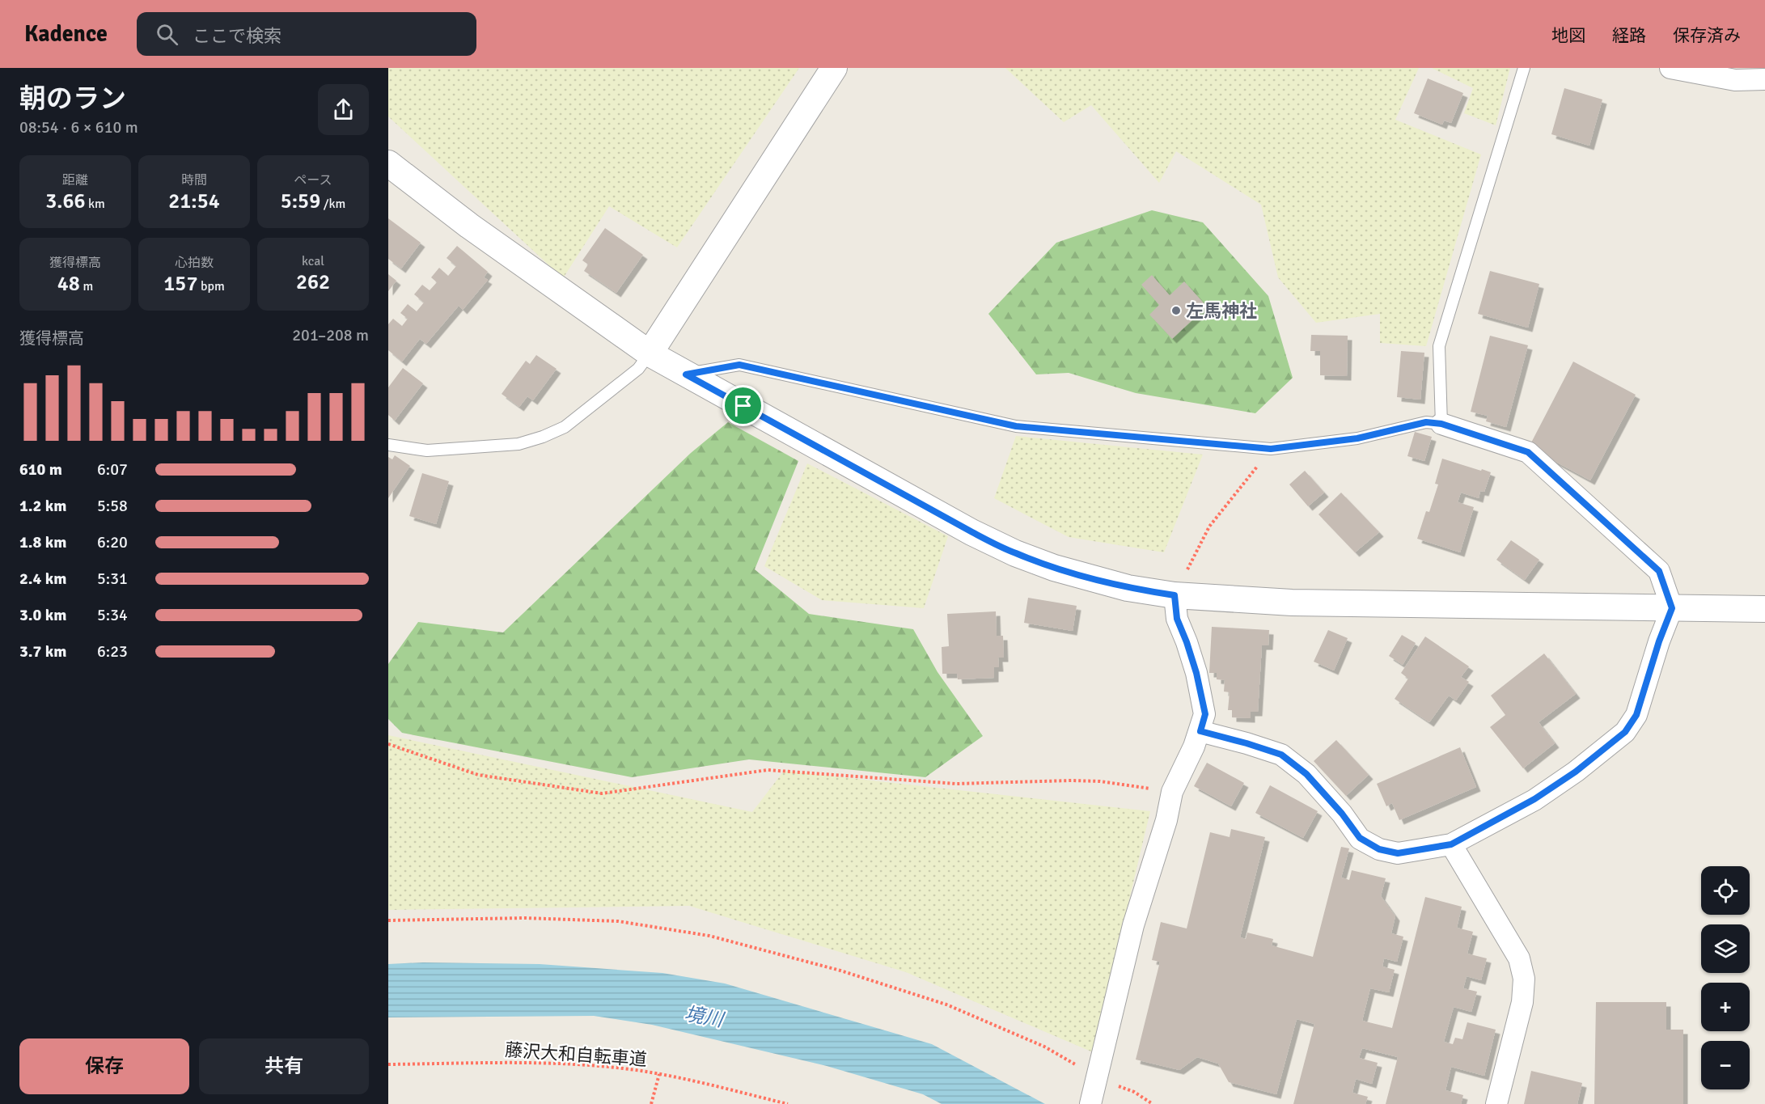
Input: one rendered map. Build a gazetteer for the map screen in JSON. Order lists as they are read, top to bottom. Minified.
{"streets":{"path":["藤沢大和自転車道"]},"water":["境川"],"places":["左馬神社"],"page":{"header":"Kadence","search":"ここで検索","nav":["地図","経路","保存済み"],"heading":["朝のラン","08:54 · 6 × 610 m"],"stats":[["距離","3.66 km"],["時間","21:54"],["ペース","5:59 /km"],["獲得標高","48 m"],["心拍数","157 bpm"],["kcal","262"]],"chart":["獲得標高","201–208 m"],"list":[{"name":"610 m","note":"6:07"},{"name":"1.2 km","note":"5:58"},{"name":"1.8 km","note":"6:20"},{"name":"2.4 km","note":"5:31"},{"name":"3.0 km","note":"5:34"},{"name":"3.7 km","note":"6:23"}],"map_buttons":["+","−"],"buttons":["保存","共有"]}}
